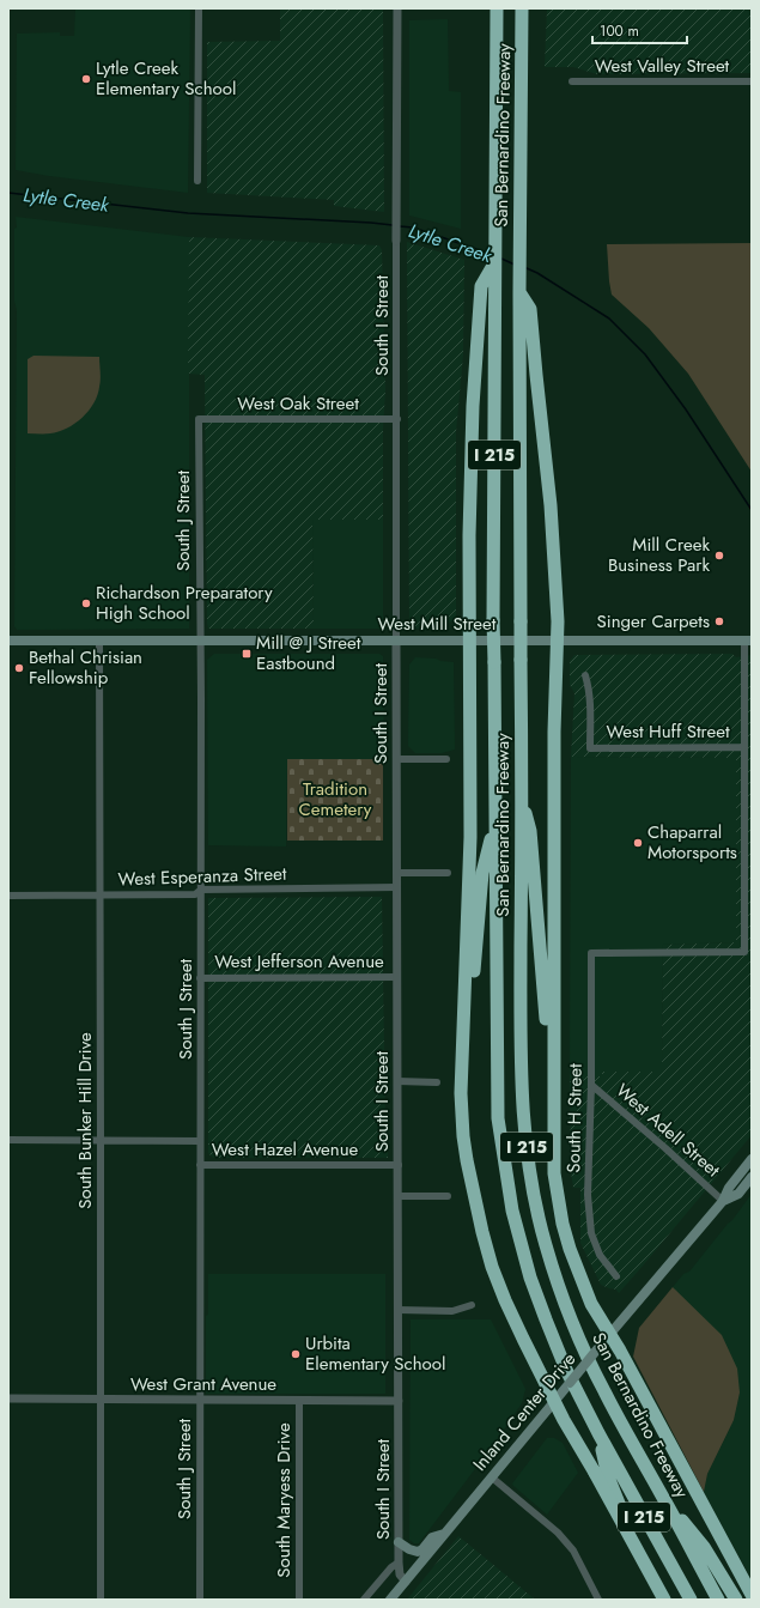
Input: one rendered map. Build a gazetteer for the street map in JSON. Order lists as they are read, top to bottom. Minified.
{"streets":{"highway":["San Bernardino Freeway","I 215"],"main road":["West Mill Street","Inland Center Drive"],"street":["West Valley Street","South I Street","West Oak Street","South J Street","West Huff Street","West Esperanza Street","West Jefferson Avenue","South H Street","South Bunker Hill Drive","West Adell Street","West Hazel Avenue","West Grant Avenue","South Maryess Drive"]},"crossings":[["South I Street","West Oak Street"],["South I Street","West Mill Street"],["South I Street","West Esperanza Street"],["South I Street","West Jefferson Avenue"],["South I Street","West Hazel Avenue"],["South I Street","West Grant Avenue"],["South I Street","Inland Center Drive"],["West Oak Street","South J Street"],["South J Street","West Mill Street"],["South J Street","West Esperanza Street"],["South J Street","West Jefferson Avenue"],["South J Street","West Hazel Avenue"],["South J Street","West Grant Avenue"],["West Mill Street","South Bunker Hill Drive"],["West Huff Street","South H Street"],["West Esperanza Street","South Bunker Hill Drive"],["South H Street","West Adell Street"],["South Bunker Hill Drive","West Hazel Avenue"],["South Bunker Hill Drive","West Grant Avenue"],["West Adell Street","Inland Center Drive"],["West Grant Avenue","South Maryess Drive"]],"water":["Lytle Creek"],"parks":["Tradition Cemetery"],"places":{"other":["Lytle Creek Elementary School","Mill Creek Business Park","Richardson Preparatory High School","Singer Carpets","Bethal Chrisian Fellowship","Chaparral Motorsports","Urbita Elementary School"],"transit":["Mill @ J Street Eastbound"]},"scale_bar":"100 m"}
